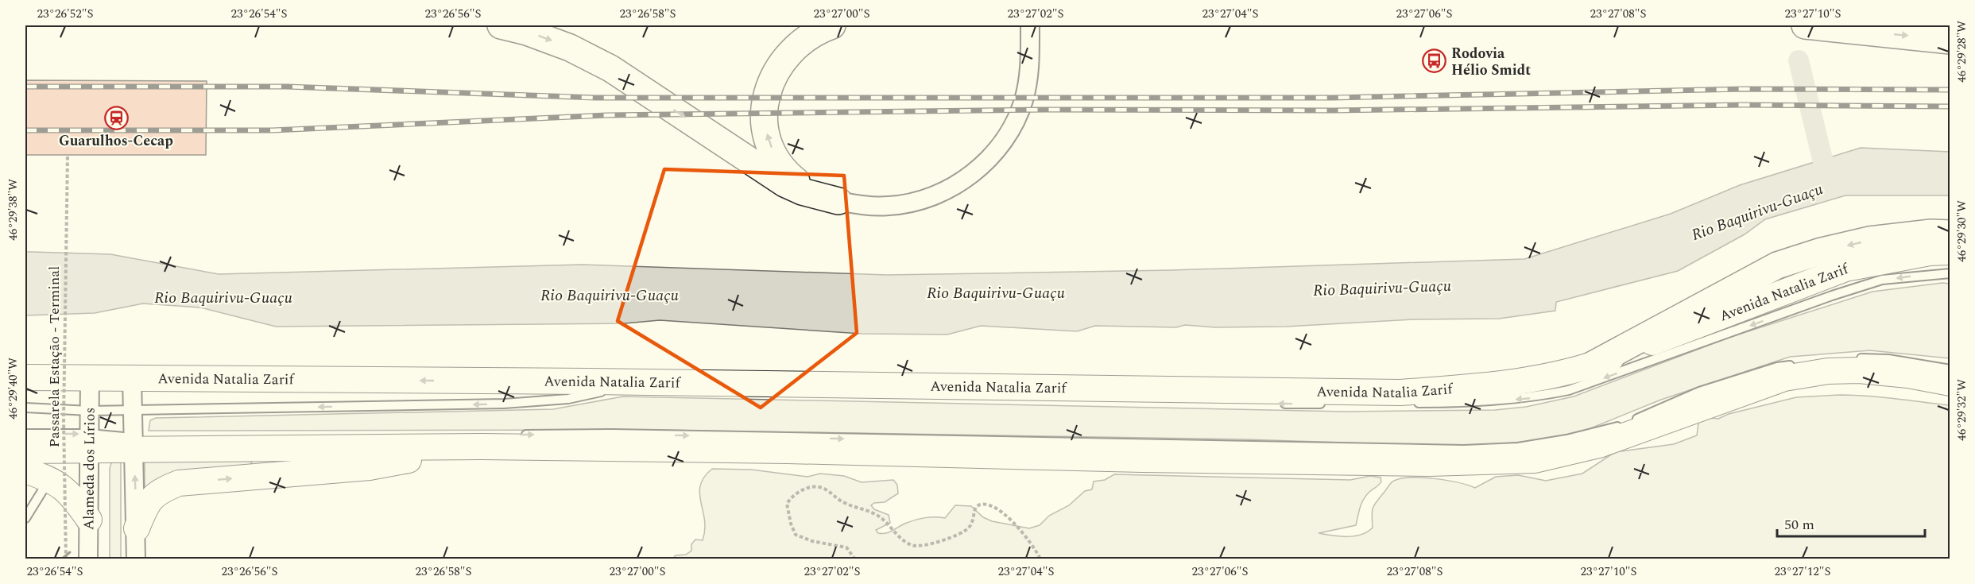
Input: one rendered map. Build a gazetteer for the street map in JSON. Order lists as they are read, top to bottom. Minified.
{"streets":{"main road":["Avenida Natalia Zarif"],"street":["Alameda dos Lírios"],"path":["Passarela Estação - Terminal"]},"crossings":[["Avenida Natalia Zarif","Alameda dos Lírios"]],"water":["Rio Baquirivu-Guaçu"],"places":{"bus stop":["Rodovia Hélio Smidt"],"station":["Guarulhos-Cecap"]},"scale_bar":"50 m","coordinates":["23°26'52\"S","23°26'54\"S","23°26'56\"S","23°26'58\"S","23°27'00\"S","23°27'02\"S","23°27'04\"S","23°27'06\"S","23°27'08\"S","23°27'10\"S","46°29'28\"W","46°29'38\"W","46°29'30\"W","46°29'40\"W","46°29'32\"W","23°27'12\"S"]}
